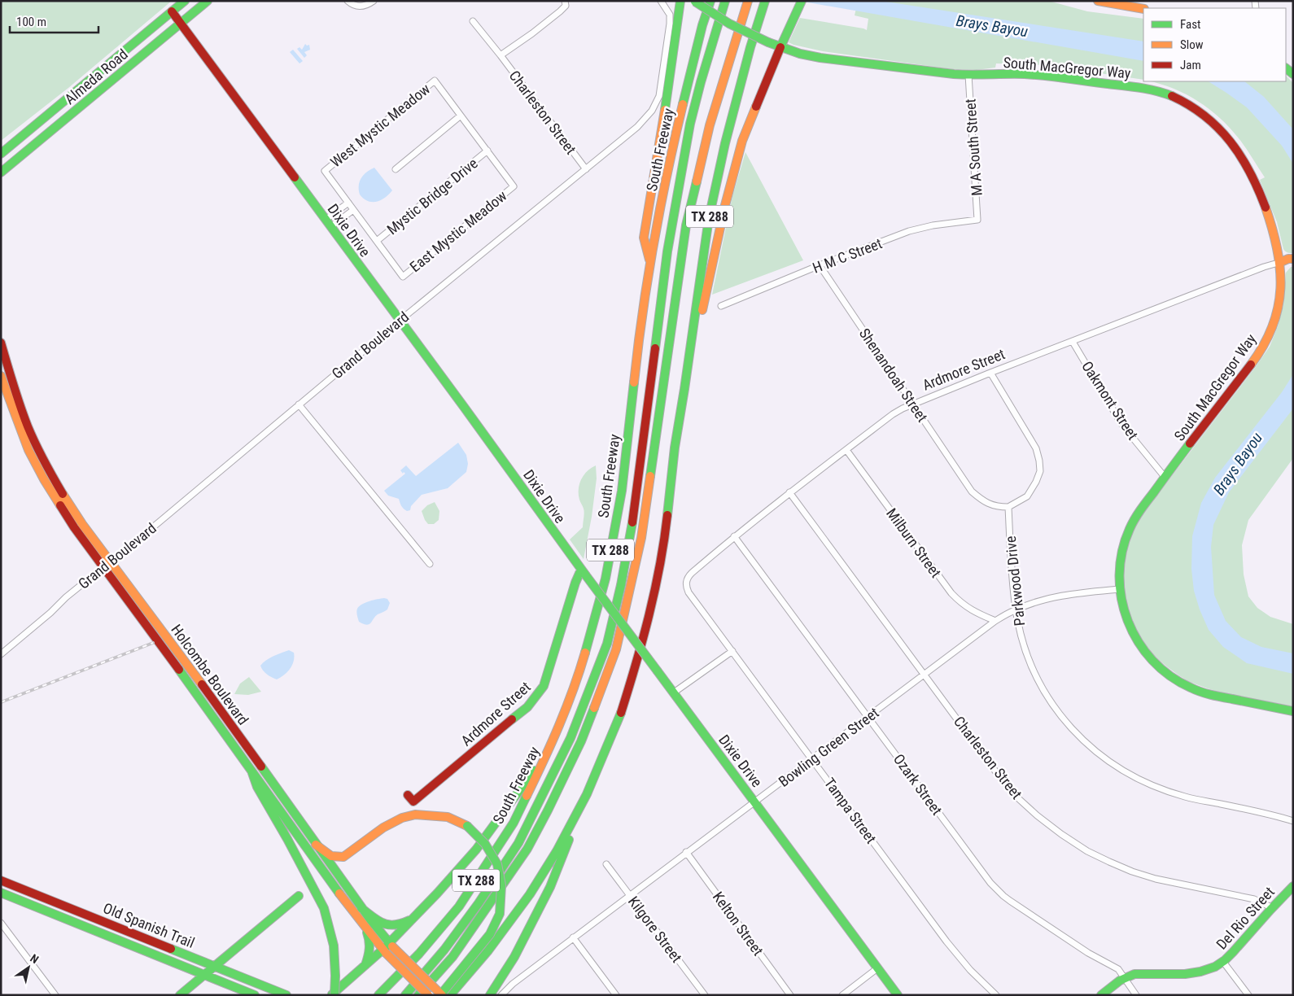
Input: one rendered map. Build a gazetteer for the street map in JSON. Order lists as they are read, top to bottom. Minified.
{"streets":{"main road":["South MacGregor Way","Almeda Road","South Freeway","TX 288","Dixie Drive","Ardmore Street","Holcombe Boulevard","Del Rio Street","Old Spanish Trail"],"street":["Charleston Street","West Mystic Meadow","M A South Street","Mystic Bridge Drive","East Mystic Meadow","H M C Street","Grand Boulevard","Shenandoah Street","Oakmont Street","Milburn Street","Parkwood Drive","Bowling Green Street","Ozark Street","Tampa Street","Kelton Street","Kilgore Street"]},"crossings":[["South MacGregor Way","M A South Street"],["South MacGregor Way","Ardmore Street"],["South MacGregor Way","Oakmont Street"],["South MacGregor Way","Bowling Green Street"],["Almeda Road","Dixie Drive"],["Charleston Street","Grand Boulevard"],["Charleston Street","Ardmore Street"],["Charleston Street","Bowling Green Street"],["Charleston Street","Del Rio Street"],["M A South Street","H M C Street"],["Mystic Bridge Drive","East Mystic Meadow"],["Dixie Drive","Grand Boulevard"],["Dixie Drive","Ardmore Street"],["Dixie Drive","Bowling Green Street"],["H M C Street","Shenandoah Street"],["Grand Boulevard","Holcombe Boulevard"],["Ardmore Street","Shenandoah Street"],["Ardmore Street","Oakmont Street"],["Ardmore Street","Milburn Street"],["Ardmore Street","Ozark Street"],["Ardmore Street","Tampa Street"],["Shenandoah Street","Parkwood Drive"],["Milburn Street","Bowling Green Street"],["Parkwood Drive","Bowling Green Street"],["Bowling Green Street","Ozark Street"],["Bowling Green Street","Tampa Street"],["Bowling Green Street","Kelton Street"],["Bowling Green Street","Kilgore Street"],["Ozark Street","Del Rio Street"]],"water":["Brays Bayou"],"legend":["Fast","Slow","Jam"],"scale_bar":"100 m","north":"top right"}
